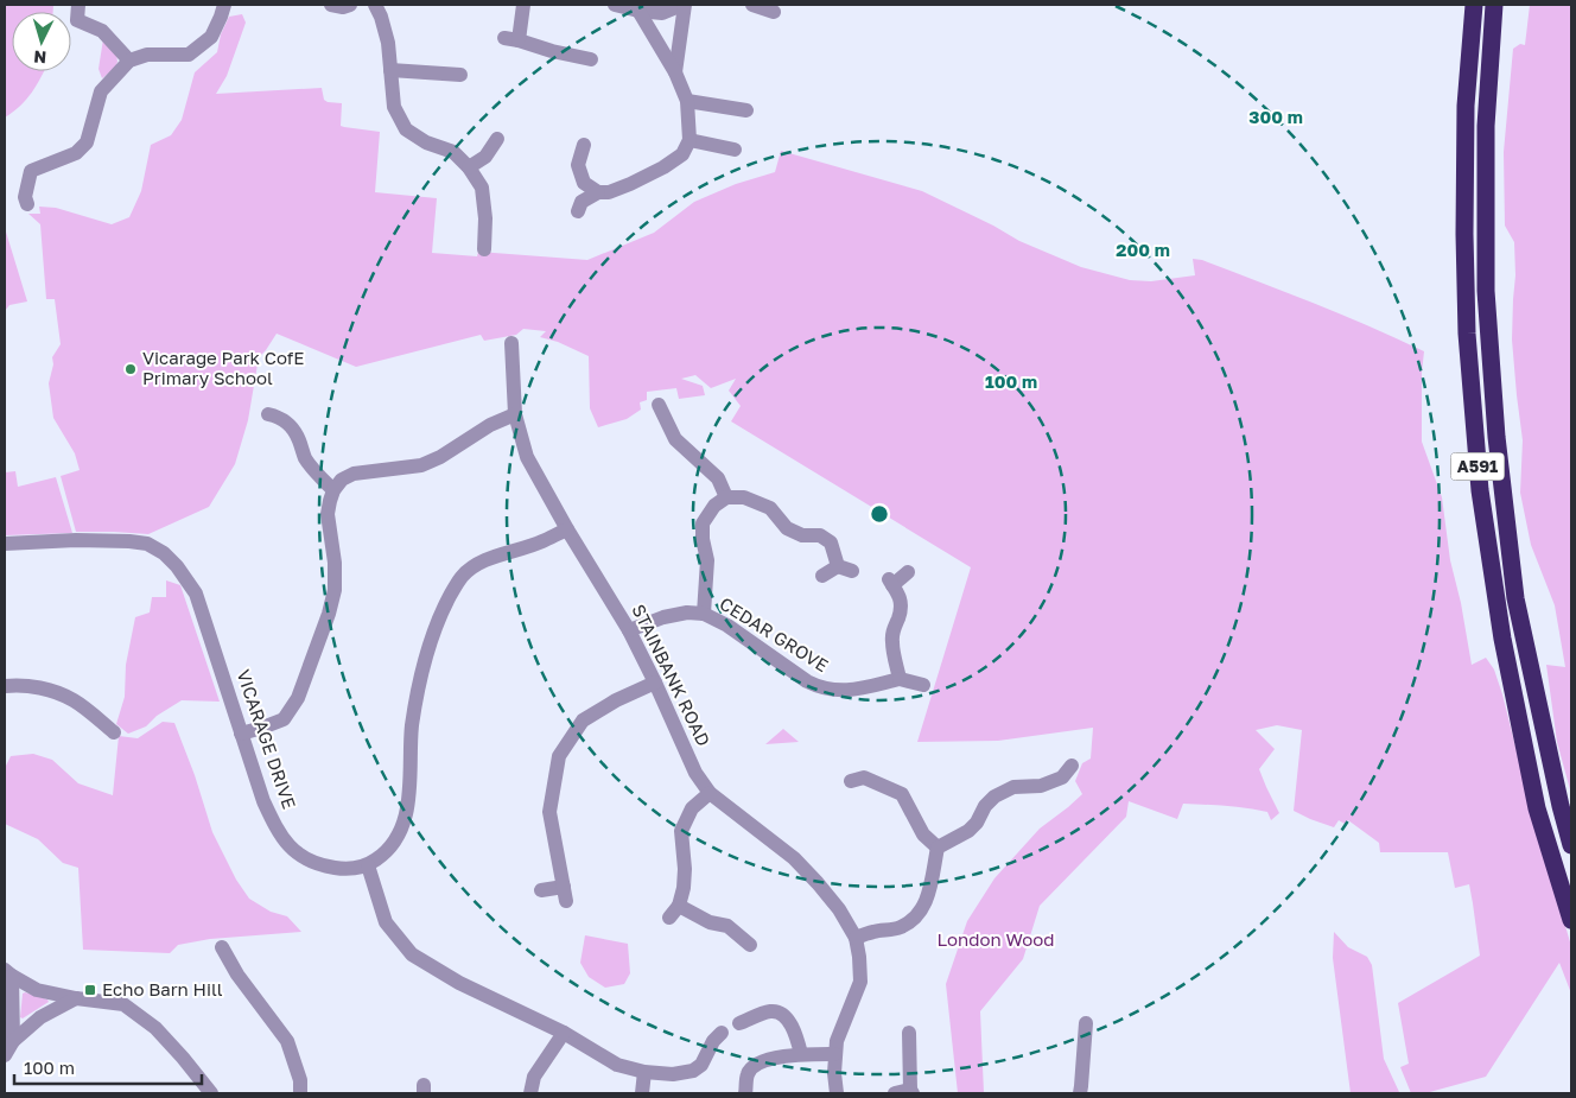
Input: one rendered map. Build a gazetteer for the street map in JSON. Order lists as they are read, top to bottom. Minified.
{"streets":{"highway":["A591"],"street":["CEDAR GROVE","STAINBANK ROAD","VICARAGE DRIVE"]},"crossings":[["CEDAR GROVE","STAINBANK ROAD"],["STAINBANK ROAD","VICARAGE DRIVE"]],"parks":["London Wood"],"places":{"other":["Vicarage Park CofE Primary School"],"transit":["Echo Barn Hill"]},"scale_bar":"100 m","north":"bottom","rings":["300 m","200 m","100 m"]}
